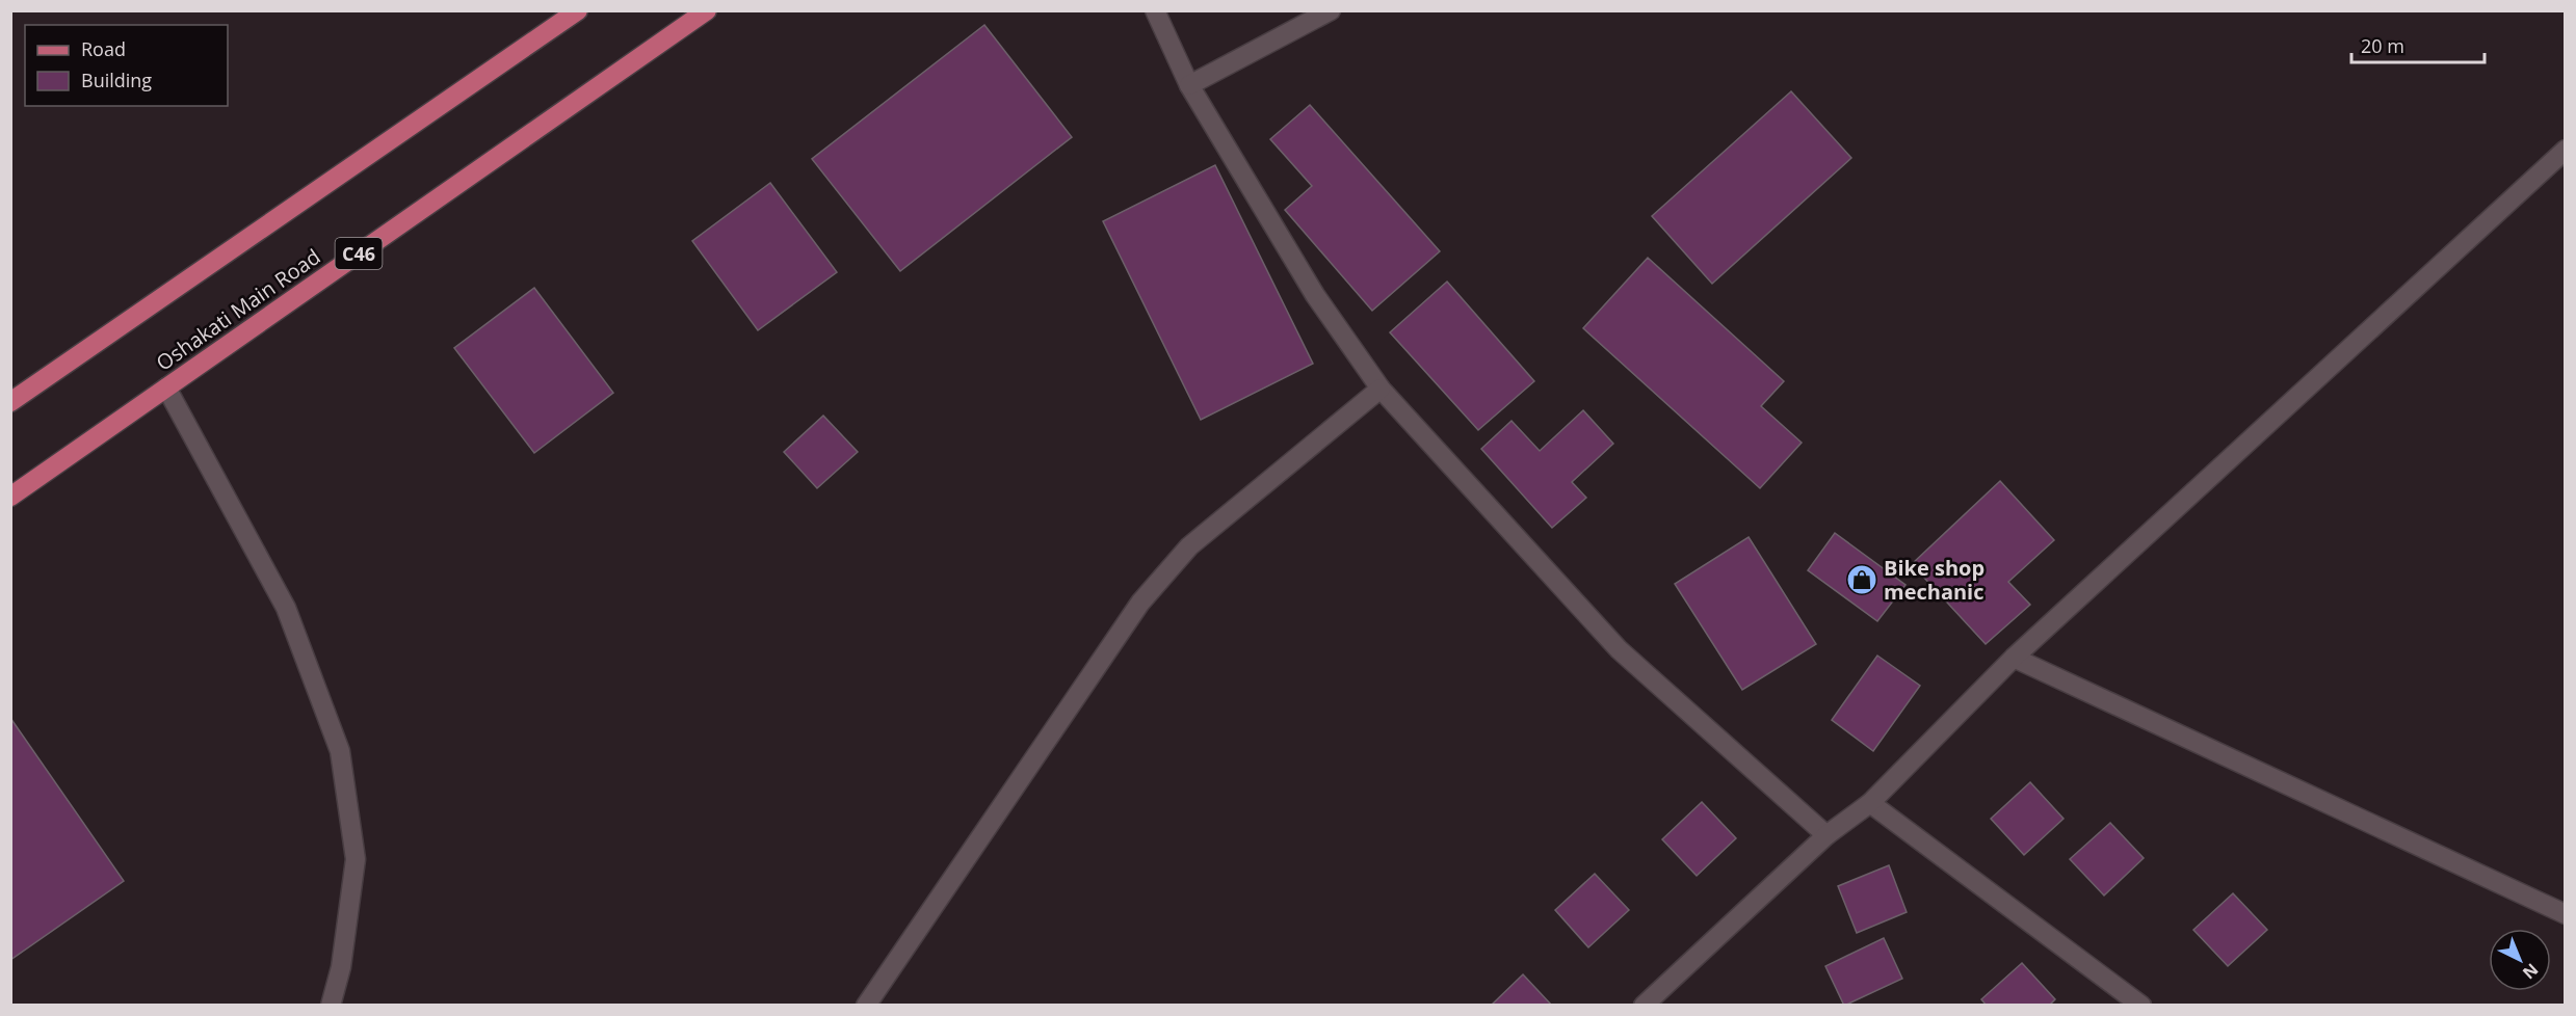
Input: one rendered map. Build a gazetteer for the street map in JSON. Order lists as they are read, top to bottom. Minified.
{"streets":{"main road":["C46","Oshakati Main Road"]},"places":{"shop":["Bike shop mechanic"]},"legend":["Road","Building"],"scale_bar":"20 m","north":"bottom right"}
